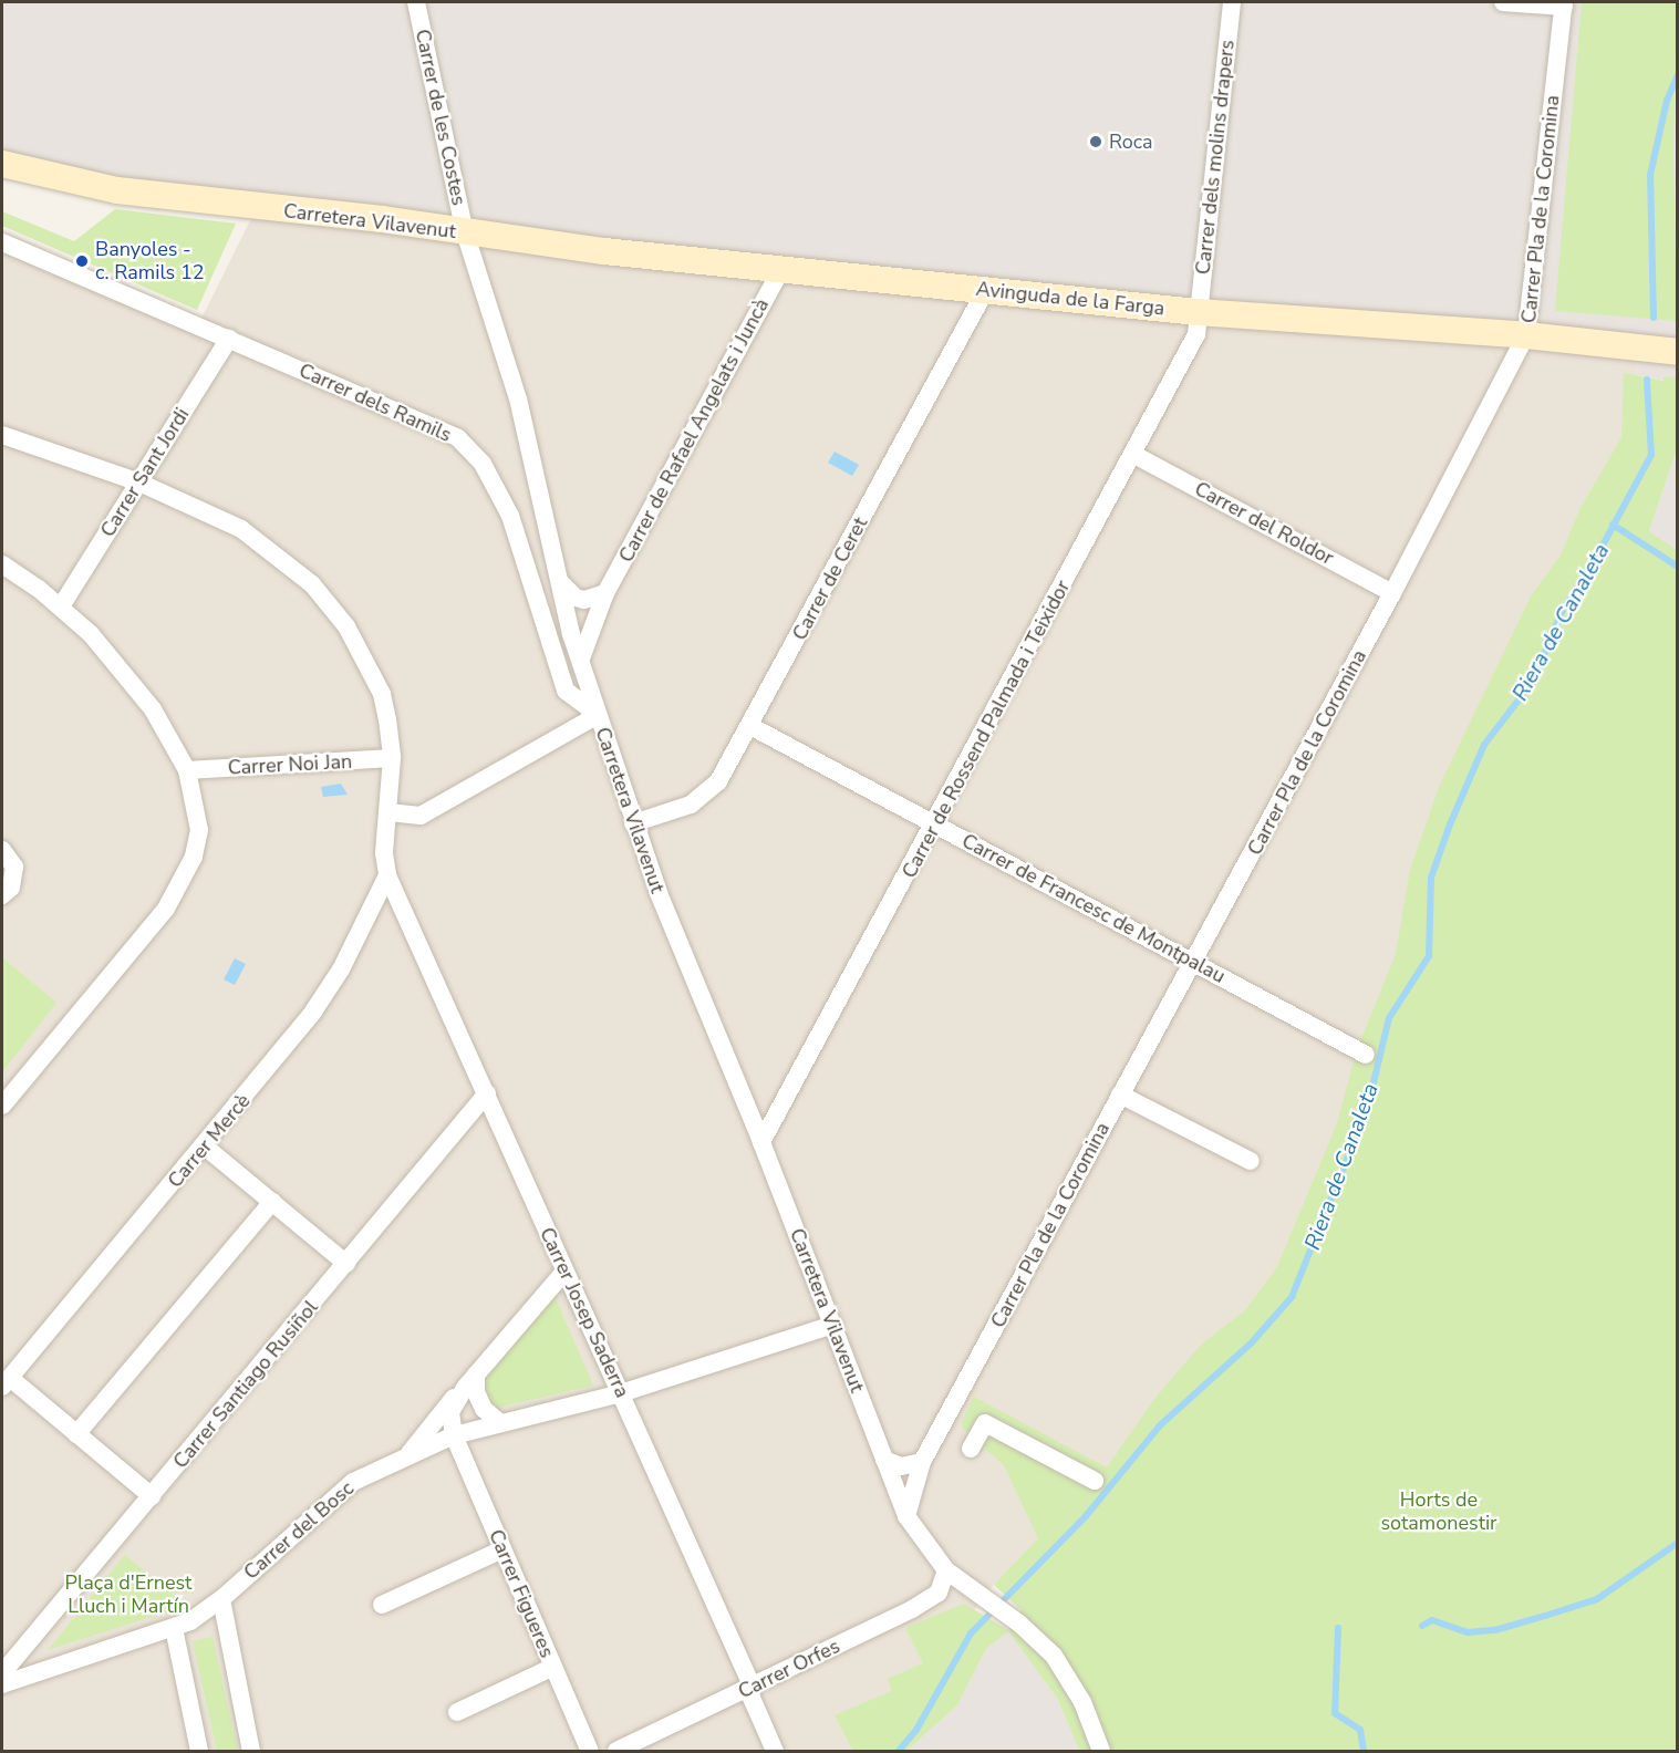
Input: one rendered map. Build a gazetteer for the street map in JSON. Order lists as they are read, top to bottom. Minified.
{"streets":{"street":["Carrer de les Costes","Carrer dels molins drapers","Carrer Pla de la Coromina","Carretera Vilavenut","Avinguda de la Farga","Carrer dels Ramils","Carrer de Rafael Angelats i Juncà","Carrer Sant Jordi","Carrer del Roldor","Carrer de Ceret","Carrer de Rossend Palmada i Teixidor","Carrer Noi Jan","Carrer de Francesc de Montpalau","Carrer Mercè","Carrer Josep Saderra","Carrer Santiago Rusiñol","Carrer del Bosc","Carrer Figueres","Carrer Orfes"]},"crossings":[["Carrer de les Costes","Carretera Vilavenut"],["Carrer de les Costes","Avinguda de la Farga"],["Carrer dels molins drapers","Avinguda de la Farga"],["Carrer dels molins drapers","Carrer de Rossend Palmada i Teixidor"],["Carrer Pla de la Coromina","Carretera Vilavenut"],["Carrer Pla de la Coromina","Avinguda de la Farga"],["Carrer Pla de la Coromina","Carrer del Roldor"],["Carrer Pla de la Coromina","Carrer de Francesc de Montpalau"],["Carretera Vilavenut","Avinguda de la Farga"],["Carretera Vilavenut","Carrer dels Ramils"],["Carretera Vilavenut","Carrer de Rafael Angelats i Juncà"],["Carretera Vilavenut","Carrer de Ceret"],["Carretera Vilavenut","Carrer de Rossend Palmada i Teixidor"],["Carretera Vilavenut","Carrer del Bosc"],["Carretera Vilavenut","Carrer Orfes"],["Avinguda de la Farga","Carrer de Rafael Angelats i Juncà"],["Avinguda de la Farga","Carrer de Ceret"],["Avinguda de la Farga","Carrer de Rossend Palmada i Teixidor"],["Carrer dels Ramils","Carrer Sant Jordi"],["Carrer del Roldor","Carrer de Rossend Palmada i Teixidor"],["Carrer de Ceret","Carrer de Francesc de Montpalau"],["Carrer de Rossend Palmada i Teixidor","Carrer de Francesc de Montpalau"],["Carrer Mercè","Carrer Josep Saderra"],["Carrer Josep Saderra","Carrer Santiago Rusiñol"],["Carrer Josep Saderra","Carrer del Bosc"],["Carrer Josep Saderra","Carrer Orfes"],["Carrer del Bosc","Carrer Figueres"]],"water":["Riera de Canaleta"],"parks":["Horts de sotamonestir","Plaça d'Ernest Lluch i Martín"],"places":["Roca","Banyoles - c. Ramils 12"]}
